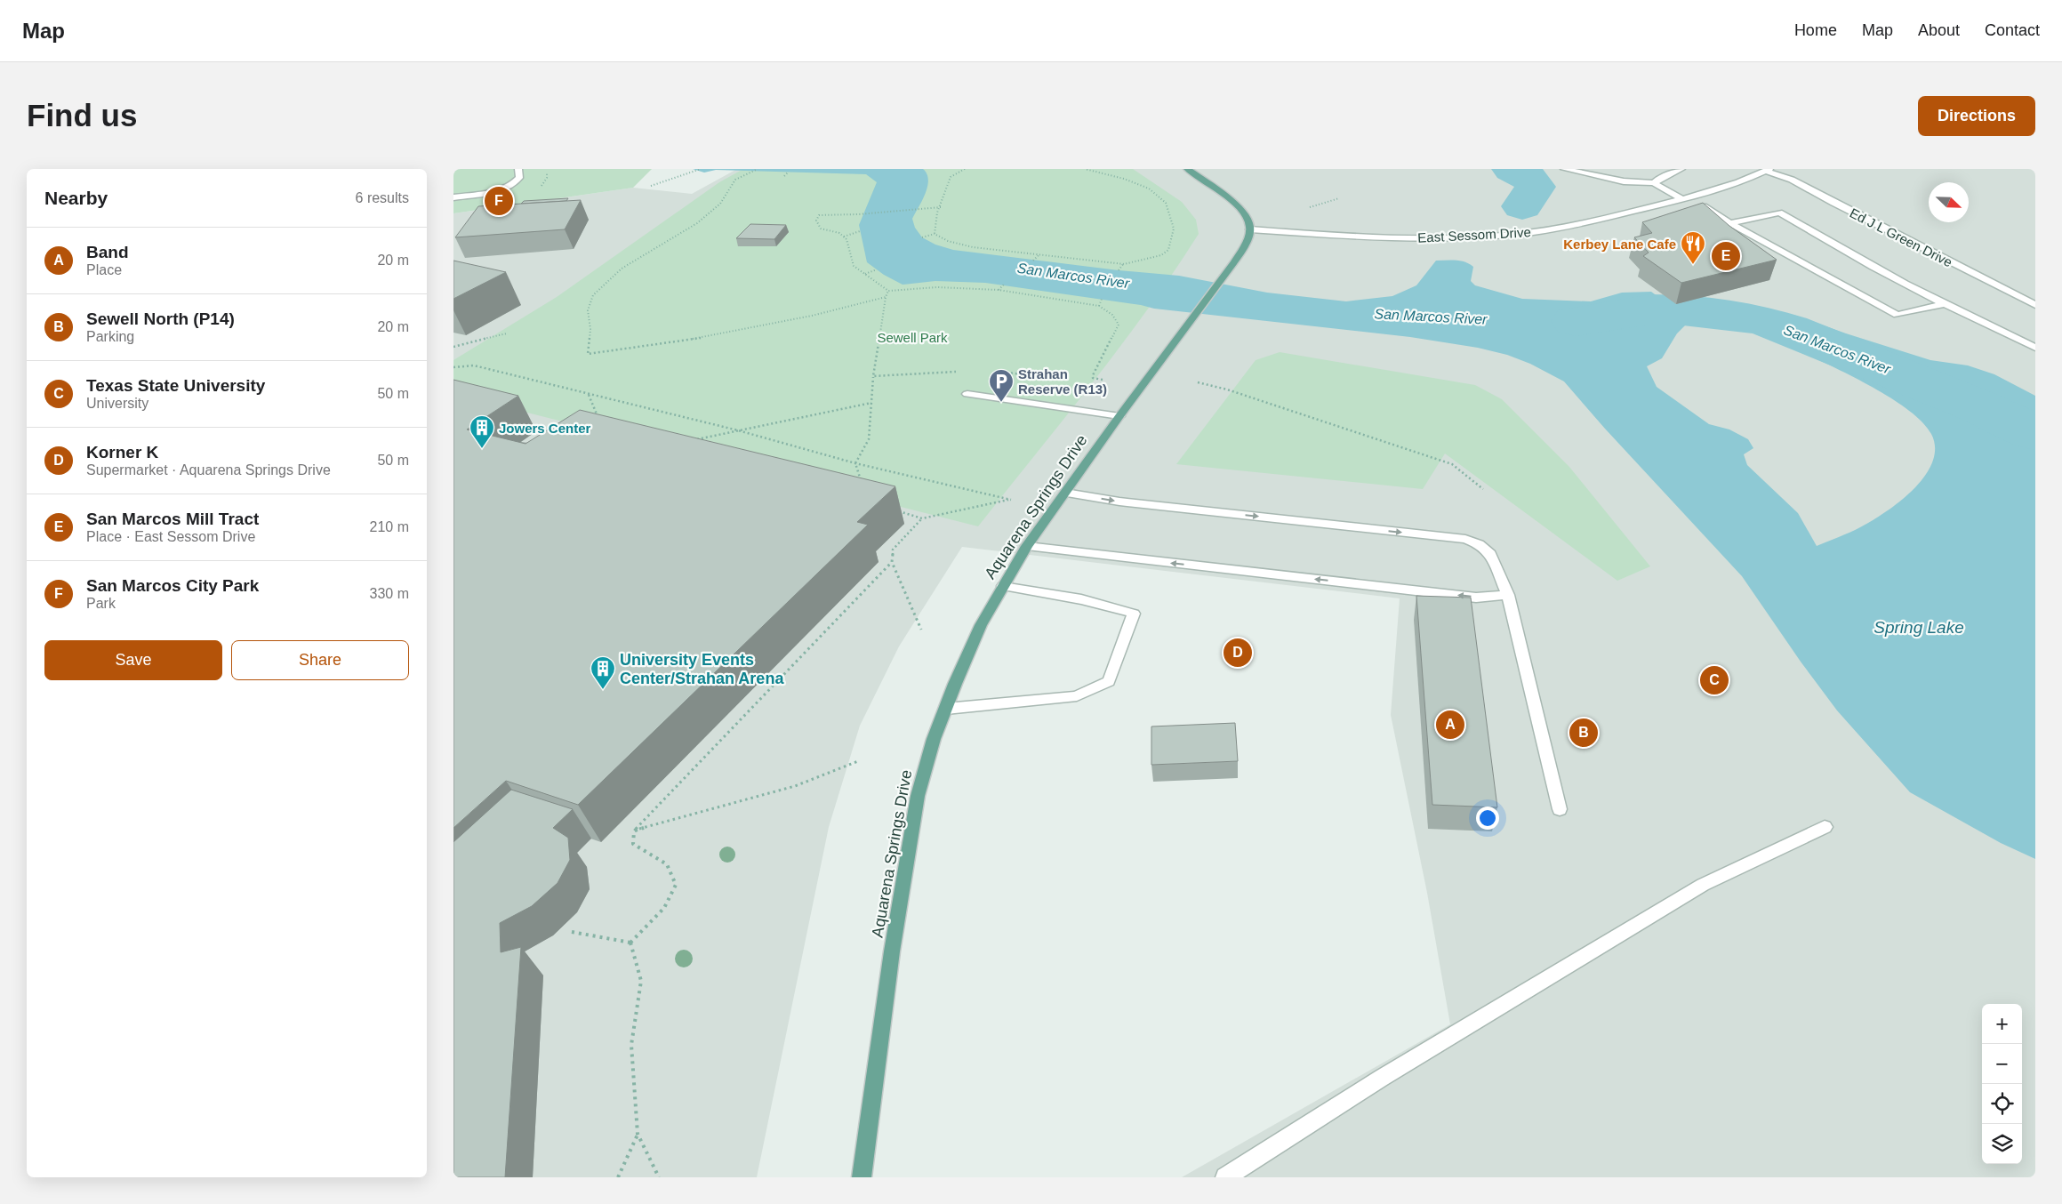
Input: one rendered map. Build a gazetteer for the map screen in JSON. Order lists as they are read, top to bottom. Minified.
{"streets":{"main road":["Aquarena Springs Drive"],"street":["East Sessom Drive","Ed J L Green Drive"]},"crossings":[["East Sessom Drive","Ed J L Green Drive"],["East Sessom Drive","Aquarena Springs Drive"]],"water":["San Marcos River","Spring Lake"],"parks":["Sewell Park"],"places":{"restaurant":["Kerbey Lane Cafe"],"parking":["Strahan Reserve (R13)"],"building":["Jowers Center","University Events Center/Strahan Arena"]},"north":"bottom right","page":{"header":"Map","nav":["Home","Map","About","Contact"],"buttons":["Directions",["Save","Share"]],"title":"Find us","heading":["Nearby","6 results"],"pins":["F","E","D","C","A","B"],"list":[{"mark":"A","name":"Band","note":"Place","value":"20 m"},{"mark":"B","name":"Sewell North (P14)","note":"Parking","value":"20 m"},{"mark":"C","name":"Texas State University","note":"University","value":"50 m"},{"mark":"D","name":"Korner K","note":"Supermarket · Aquarena Springs Drive","value":"50 m"},{"mark":"E","name":"San Marcos Mill Tract","note":"Place · East Sessom Drive","value":"210 m"},{"mark":"F","name":"San Marcos City Park","note":"Park","value":"330 m"}],"map_buttons":["+","−"]}}
